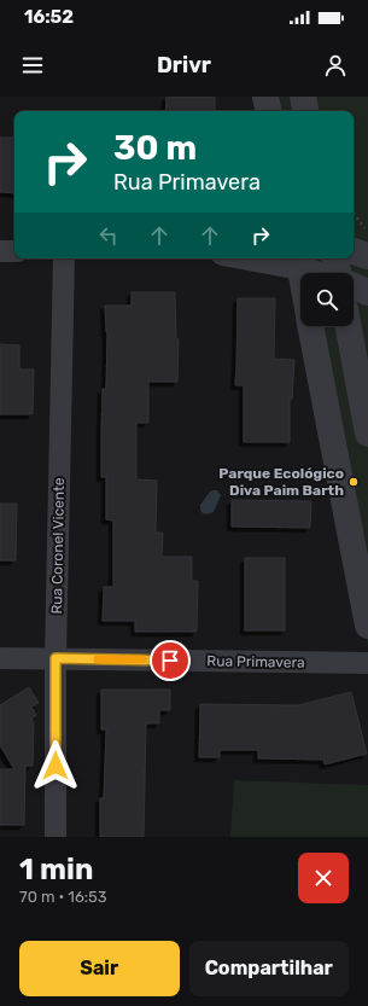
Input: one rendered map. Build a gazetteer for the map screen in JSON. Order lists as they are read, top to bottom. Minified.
{"streets":{"street":["Rua Coronel Vicente","Rua Primavera"]},"crossings":[["Rua Coronel Vicente","Rua Primavera"]],"places":["Parque Ecológico Diva Paim Barth"],"page":{"status":"16:52","header":"Drivr","turn":["30 m","Rua Primavera"],"heading":["1 min","70 m · 16:53"],"buttons":["Sair","Compartilhar"]}}
